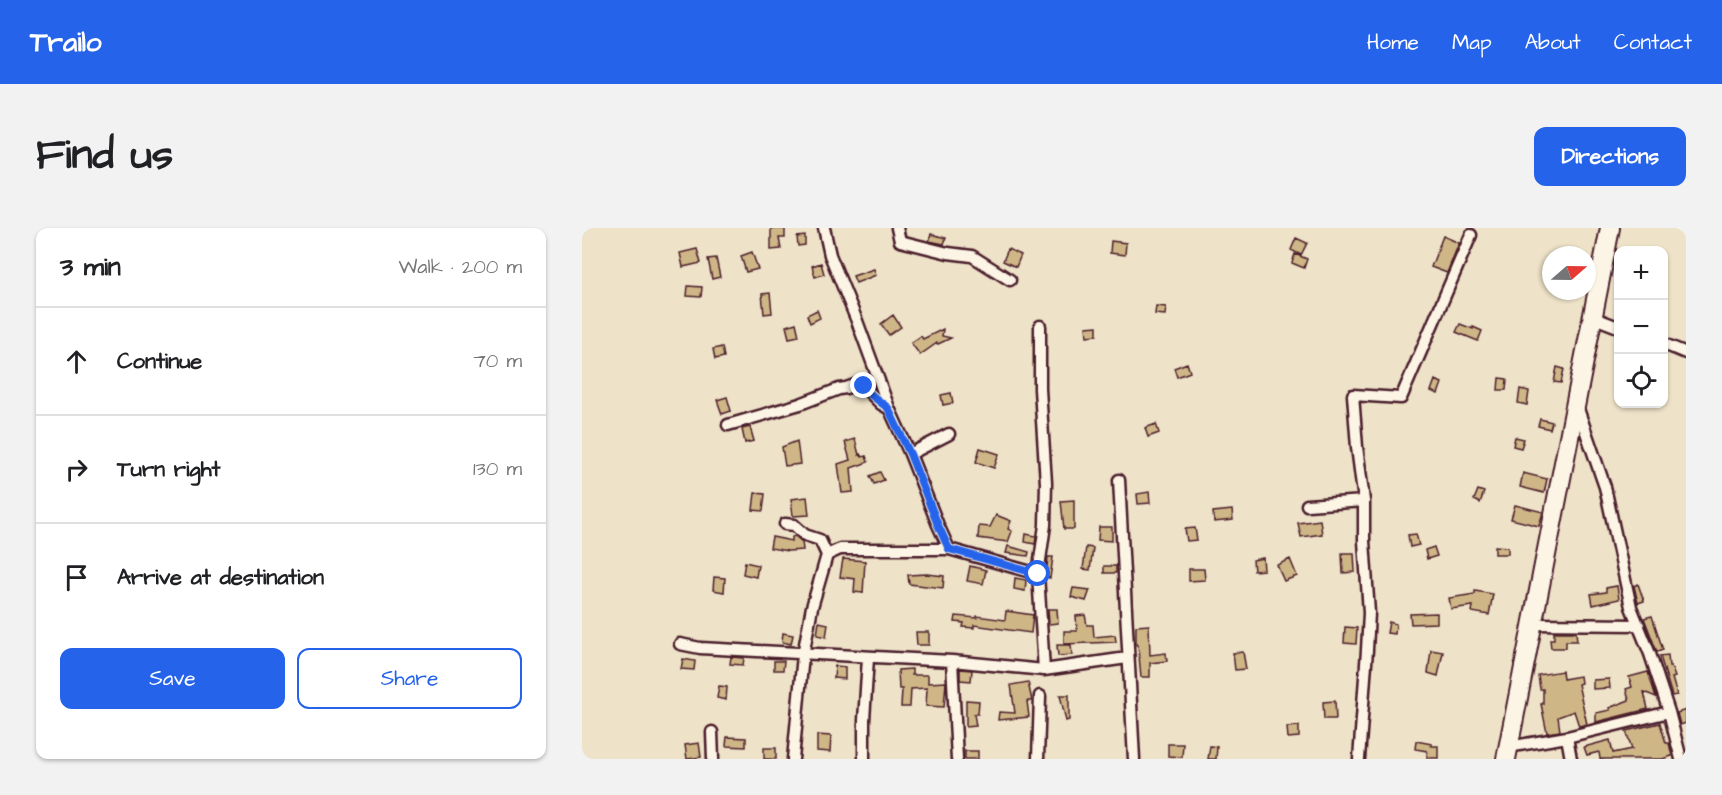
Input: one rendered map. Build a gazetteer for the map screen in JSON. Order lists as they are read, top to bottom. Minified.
{"north":"right","page":{"header":"Trailo","nav":["Home","Map","About","Contact"],"title":"Find us","buttons":["Directions",["Save","Share"]],"heading":["3 min","Walk · 200 m"],"map_buttons":["+","−"],"list":[["Continue","70 m"],["Turn right","130 m"],"Arrive at destination"]}}
